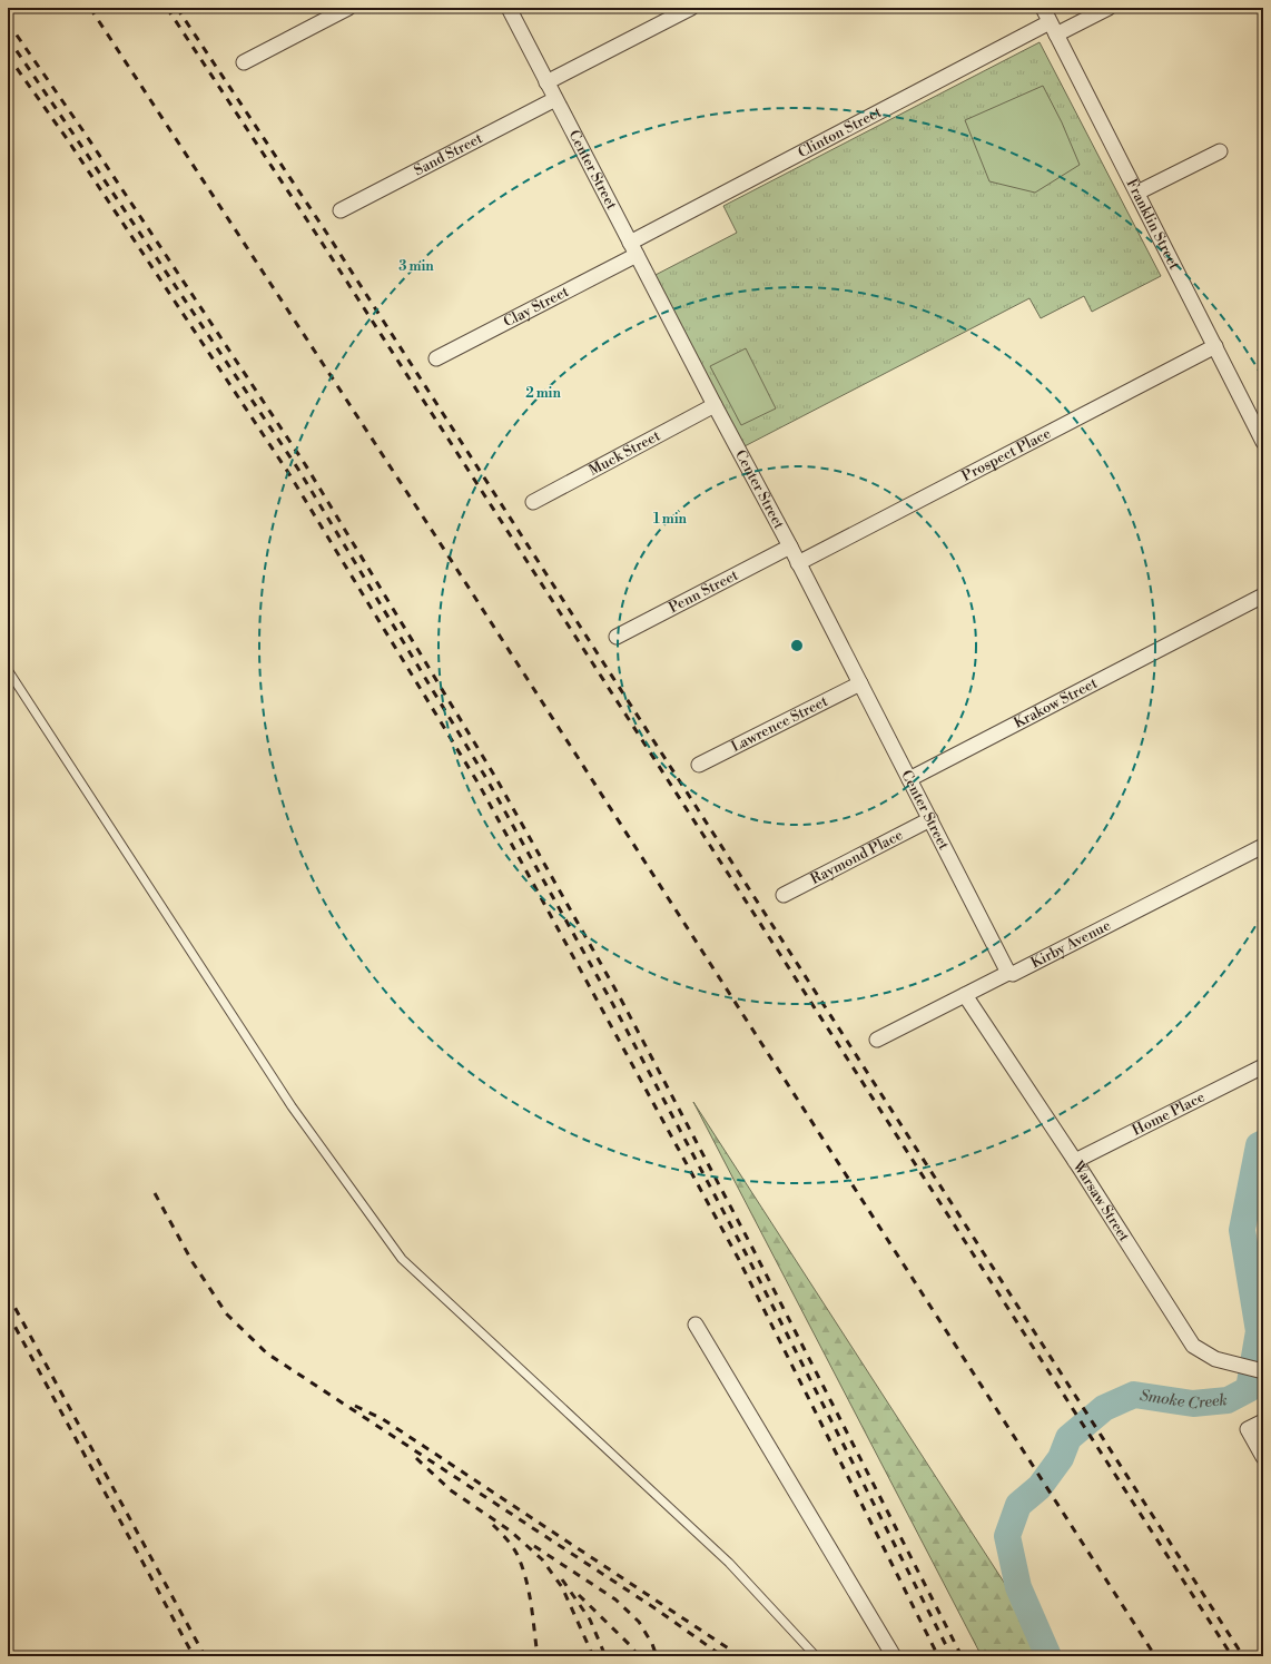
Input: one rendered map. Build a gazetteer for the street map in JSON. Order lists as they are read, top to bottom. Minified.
{"streets":{"street":["Clinton Street","Sand Street","Center Street","Franklin Street","Clay Street","Muck Street","Prospect Place","Penn Street","Krakow Street","Lawrence Street","Raymond Place","Kirby Avenue","Home Place","Warsaw Street"]},"crossings":[["Clinton Street","Center Street"],["Clinton Street","Franklin Street"],["Clinton Street","Clay Street"],["Sand Street","Center Street"],["Center Street","Clay Street"],["Center Street","Muck Street"],["Center Street","Prospect Place"],["Center Street","Penn Street"],["Center Street","Krakow Street"],["Center Street","Lawrence Street"],["Center Street","Raymond Place"],["Center Street","Kirby Avenue"],["Franklin Street","Prospect Place"],["Kirby Avenue","Warsaw Street"],["Home Place","Warsaw Street"]],"water":["Smoke Creek"],"rings":["3 min","2 min","1 min"]}
